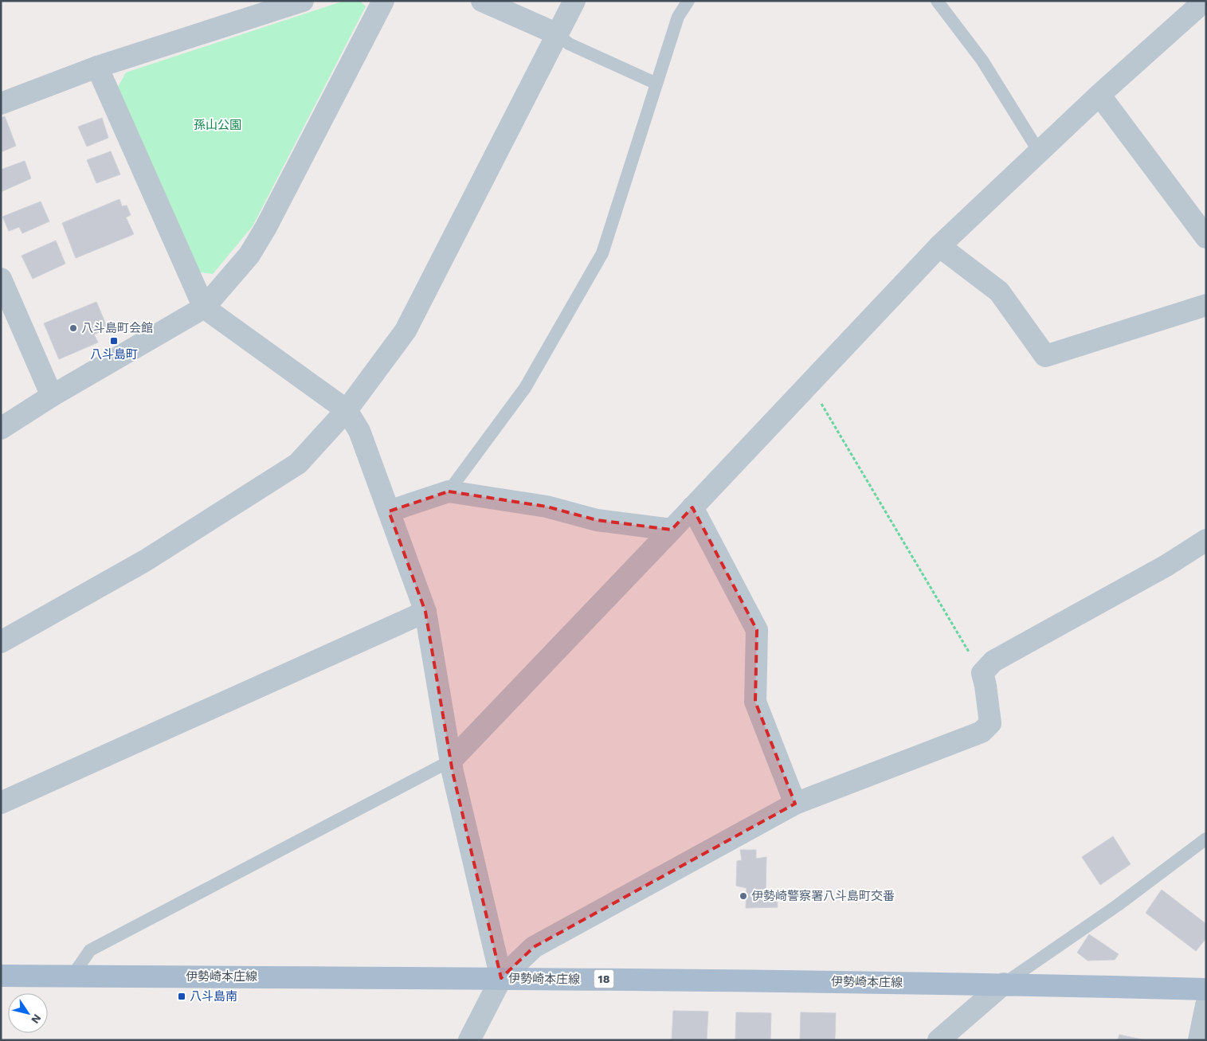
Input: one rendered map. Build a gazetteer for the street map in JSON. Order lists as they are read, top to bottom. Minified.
{"streets":{"main road":["伊勢崎本庄線","18"]},"parks":["孫山公園"],"places":{"other":["八斗島町会館","伊勢崎警察署八斗島町交番"],"transit":["八斗島町","八斗島南"]},"north":"bottom right"}
